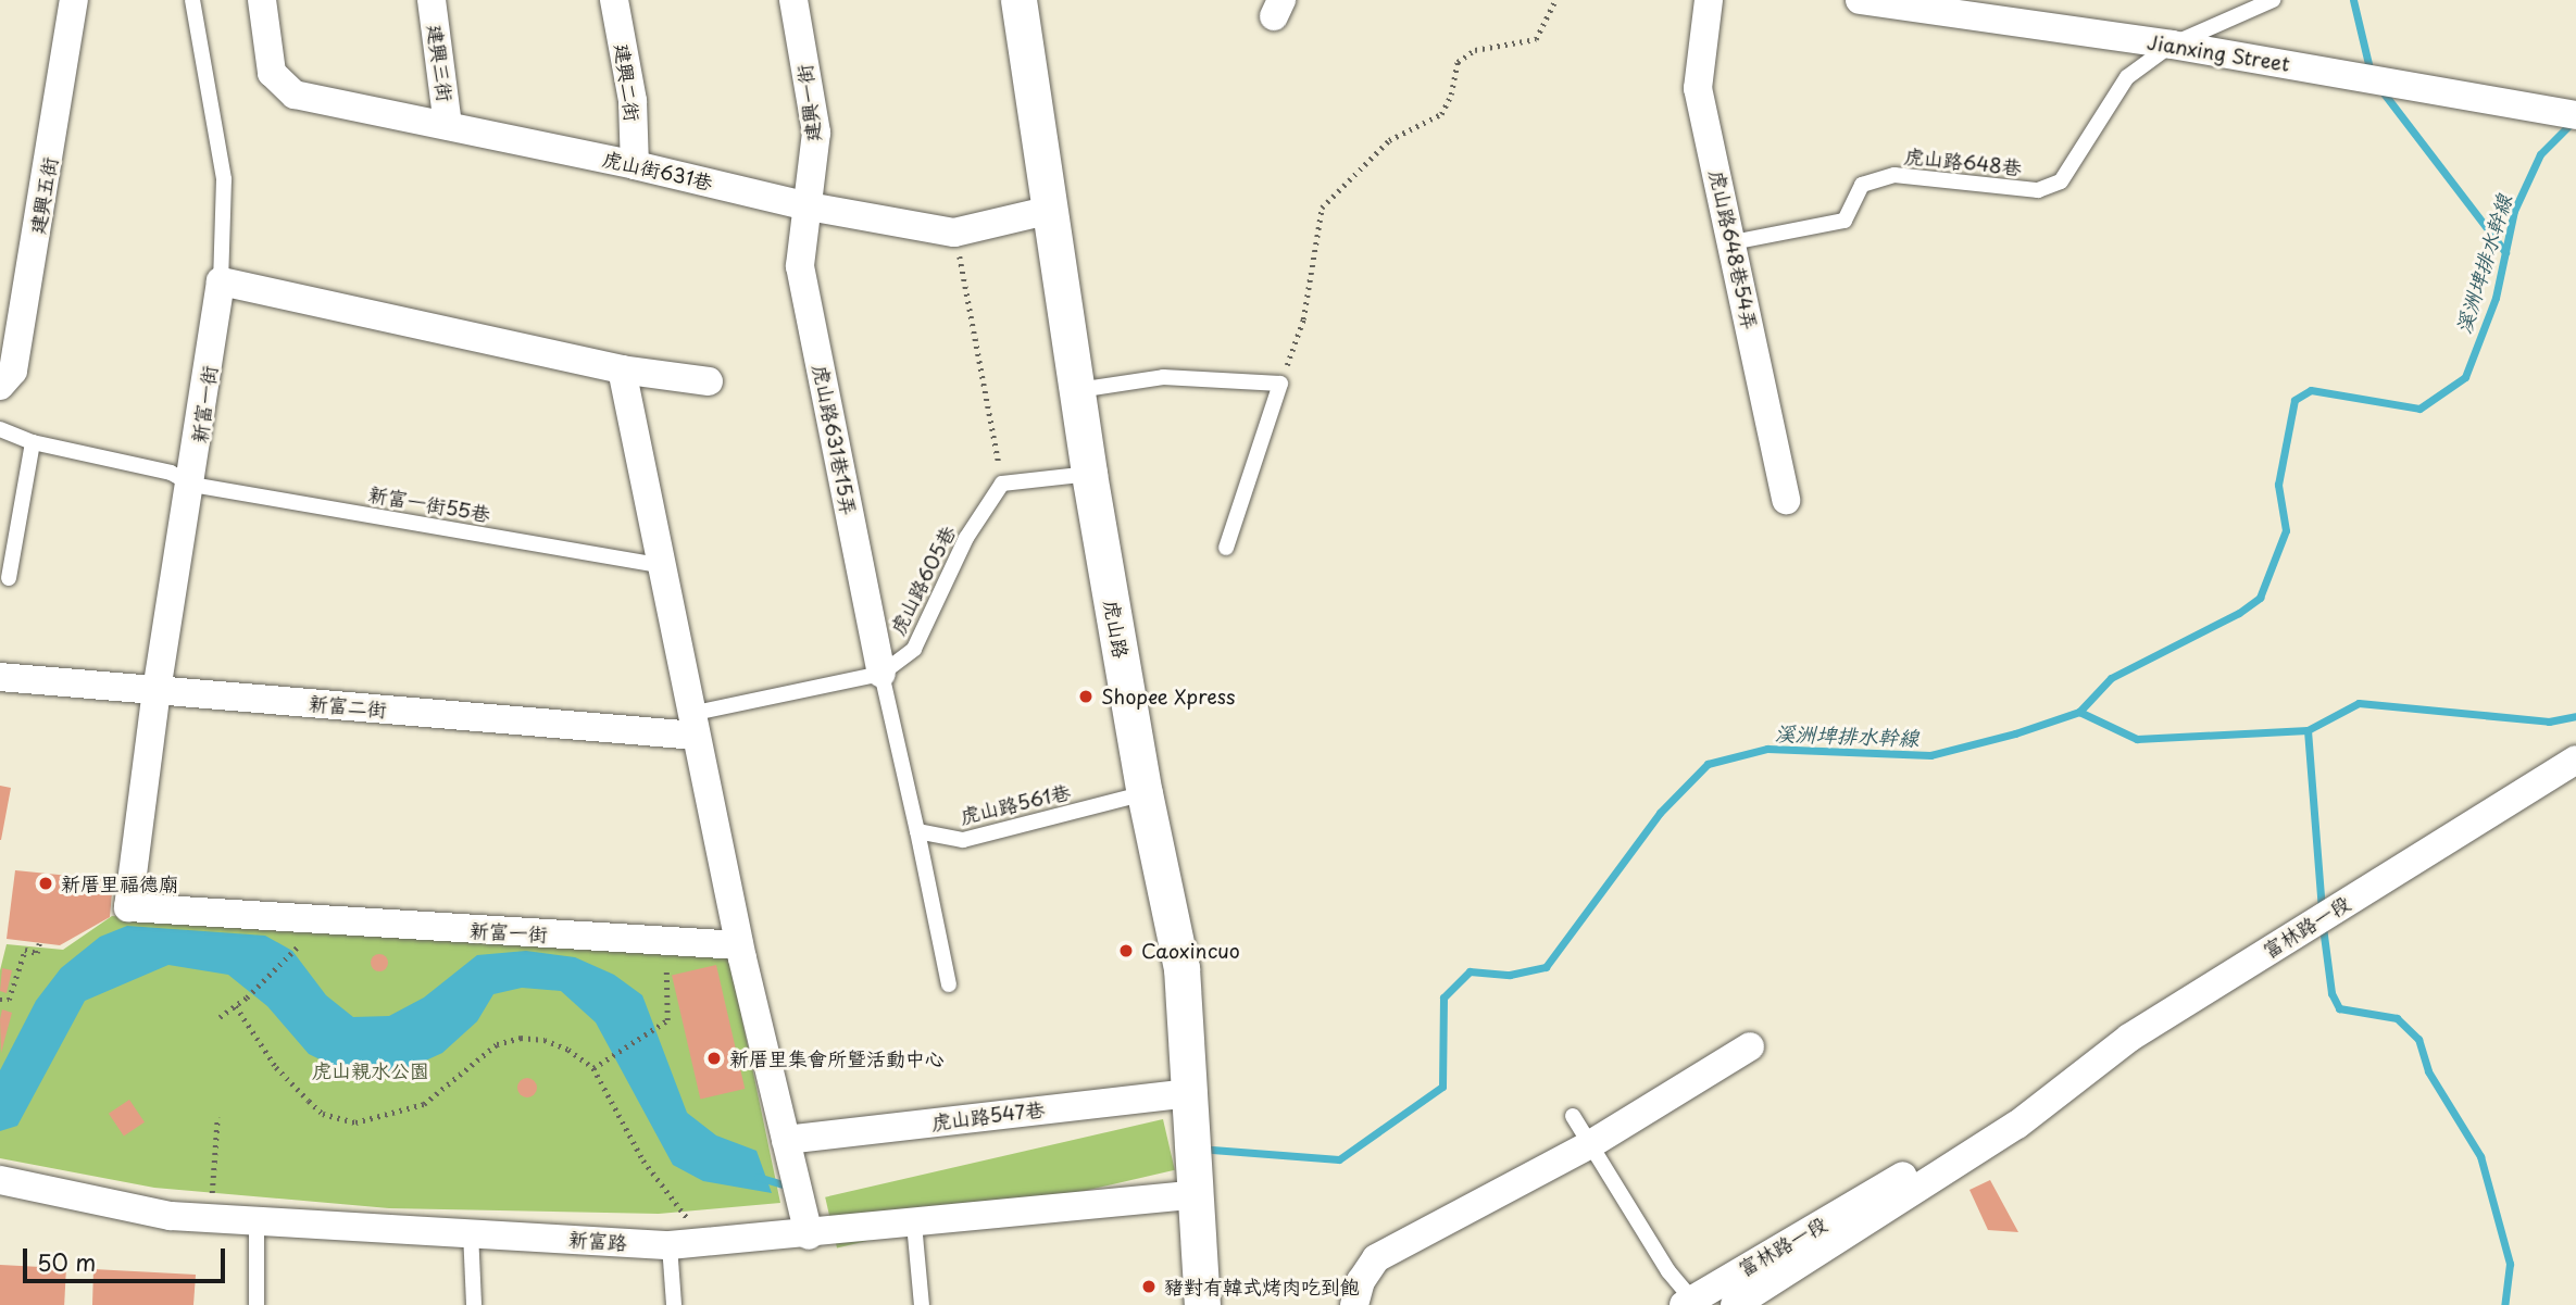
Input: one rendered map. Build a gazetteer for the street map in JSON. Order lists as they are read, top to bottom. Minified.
{"streets":{"street":["Jianxing Street","建興三街","建興二街","建興一街","虎山街631巷","建興五街","虎山路648巷54弄","新富一街","虎山路631巷15弄","虎山路","新富二街","富林路一段","虎山路547巷","新富路"],"lane":["虎山路648巷","新富一街55巷","虎山路605巷","虎山路561巷"]},"crossings":[["Jianxing Street","虎山路648巷"],["建興三街","虎山街631巷"],["建興二街","虎山街631巷"],["建興一街","虎山街631巷"],["建興一街","虎山路631巷15弄"],["虎山路648巷","虎山路648巷54弄"],["虎山街631巷","虎山路631巷15弄"],["虎山街631巷","虎山路"],["新富一街","新富一街55巷"],["新富一街","新富二街"],["虎山路631巷15弄","虎山路605巷"],["虎山路605巷","新富二街"],["虎山路","虎山路561巷"],["虎山路","虎山路547巷"],["虎山路","新富路"]],"water":["溪洲埤排水幹線"],"parks":["虎山親水公園"],"places":["Shopee Xpress","新厝里福德廟","Caoxincuo","新厝里集會所暨活動中心","豬對有韓式烤肉吃到飽"],"scale_bar":"50 m"}
